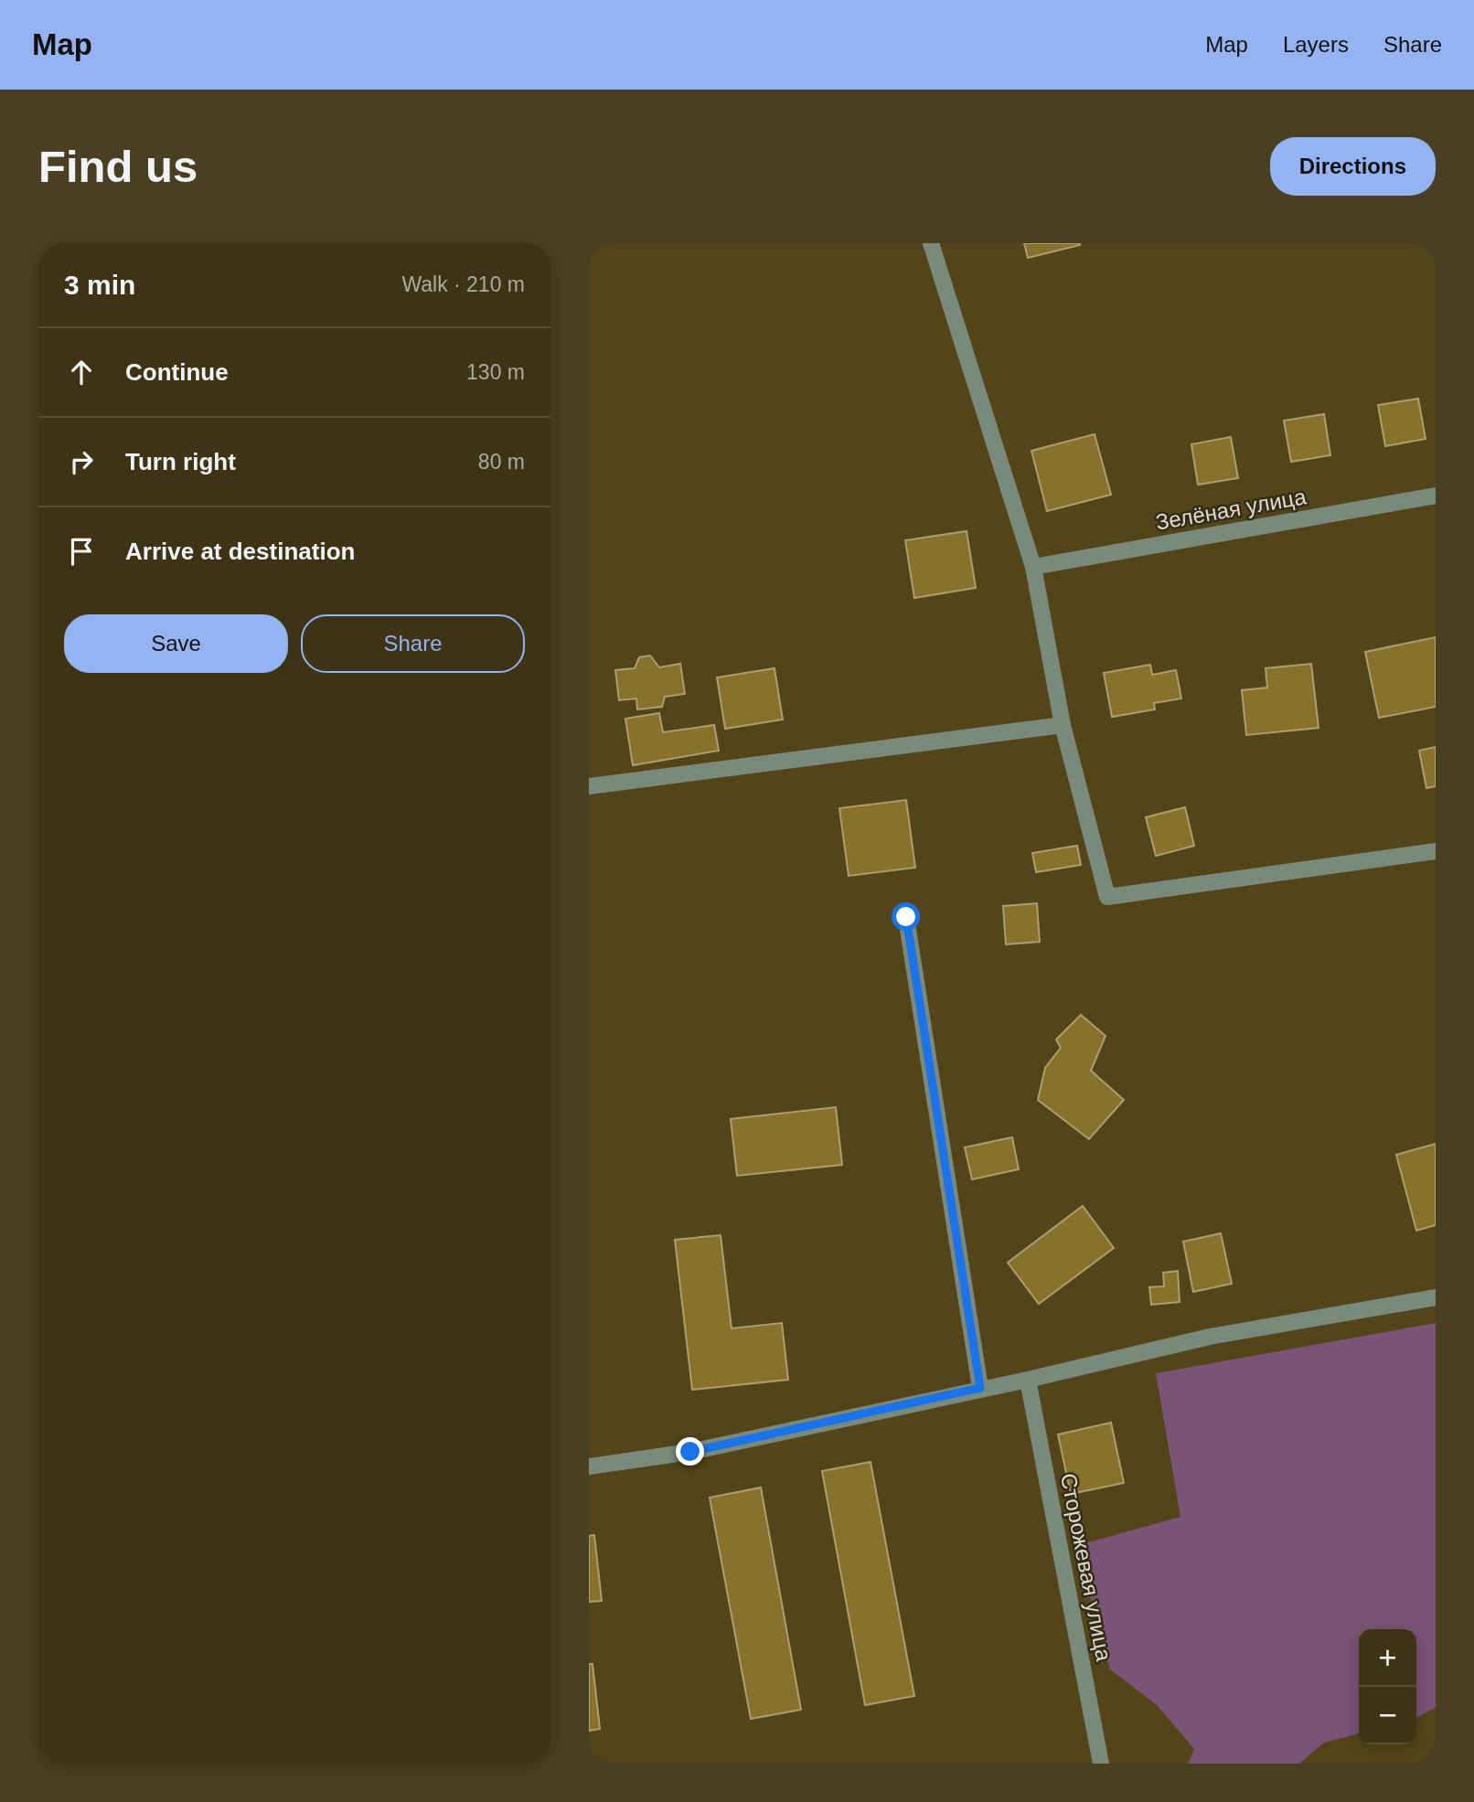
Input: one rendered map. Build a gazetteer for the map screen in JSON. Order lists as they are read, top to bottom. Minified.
{"streets":{"street":["Зелёная улица","Сторожевая улица"]},"page":{"header":"Map","nav":["Map","Layers","Share"],"buttons":["Directions",["Save","Share"]],"title":"Find us","heading":["3 min","Walk · 210 m"],"list":[["Continue","130 m"],["Turn right","80 m"],"Arrive at destination"],"map_buttons":["+","−"]}}
